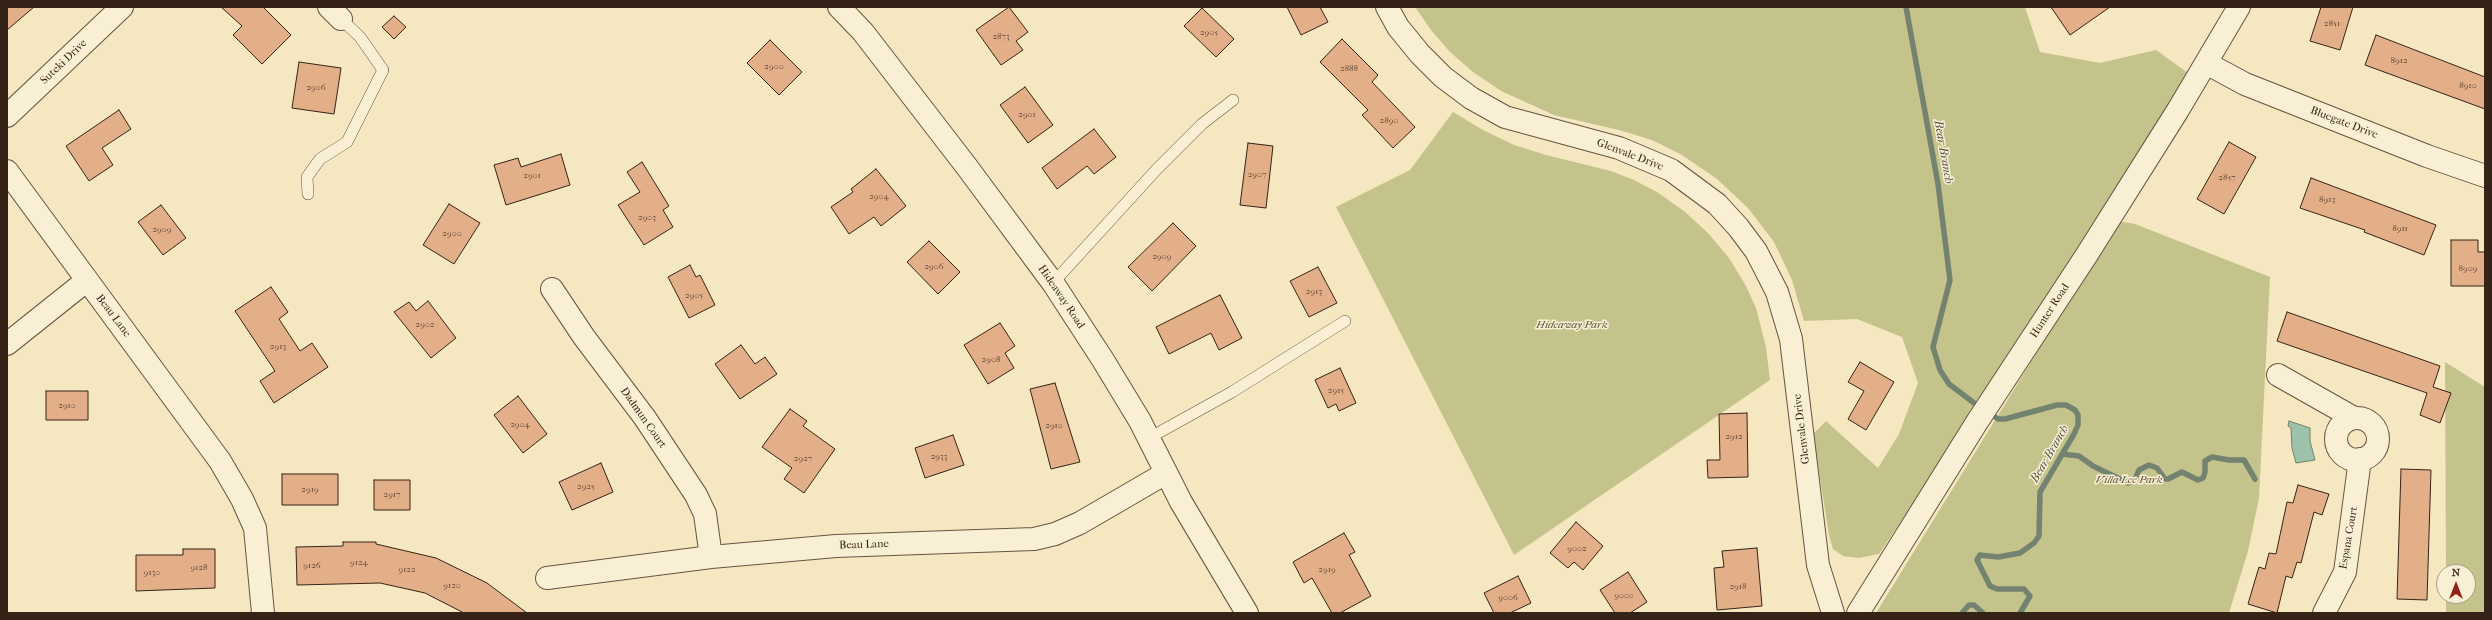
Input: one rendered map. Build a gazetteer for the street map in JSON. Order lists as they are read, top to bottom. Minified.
{"streets":{"street":["Suteki Drive","Bluegate Drive","Glenvale Drive","Hideaway Road","Hunter Road","Beau Lane","Dadmun Court","Espana Court"]},"crossings":[["Bluegate Drive","Hunter Road"],["Hideaway Road","Beau Lane"],["Beau Lane","Dadmun Court"]],"water":["Bear Branch"],"parks":["Hideaway Park","Villa Lee Park"],"house_numbers":["2851","2905","2873","8912","2900","2888","8910","2906","2901","2890","2907","2901","2857","2904","8913","2903","8911","2909","2900","2909","2906","8909","2913","2905","2902","2913","2908","2915","2910","2904","2910","2912","2933","2927","2925","2919","2917","9002","9124","9126","9128","9122","2919","9130","9120","2918","9000","9006"],"north":"top"}
